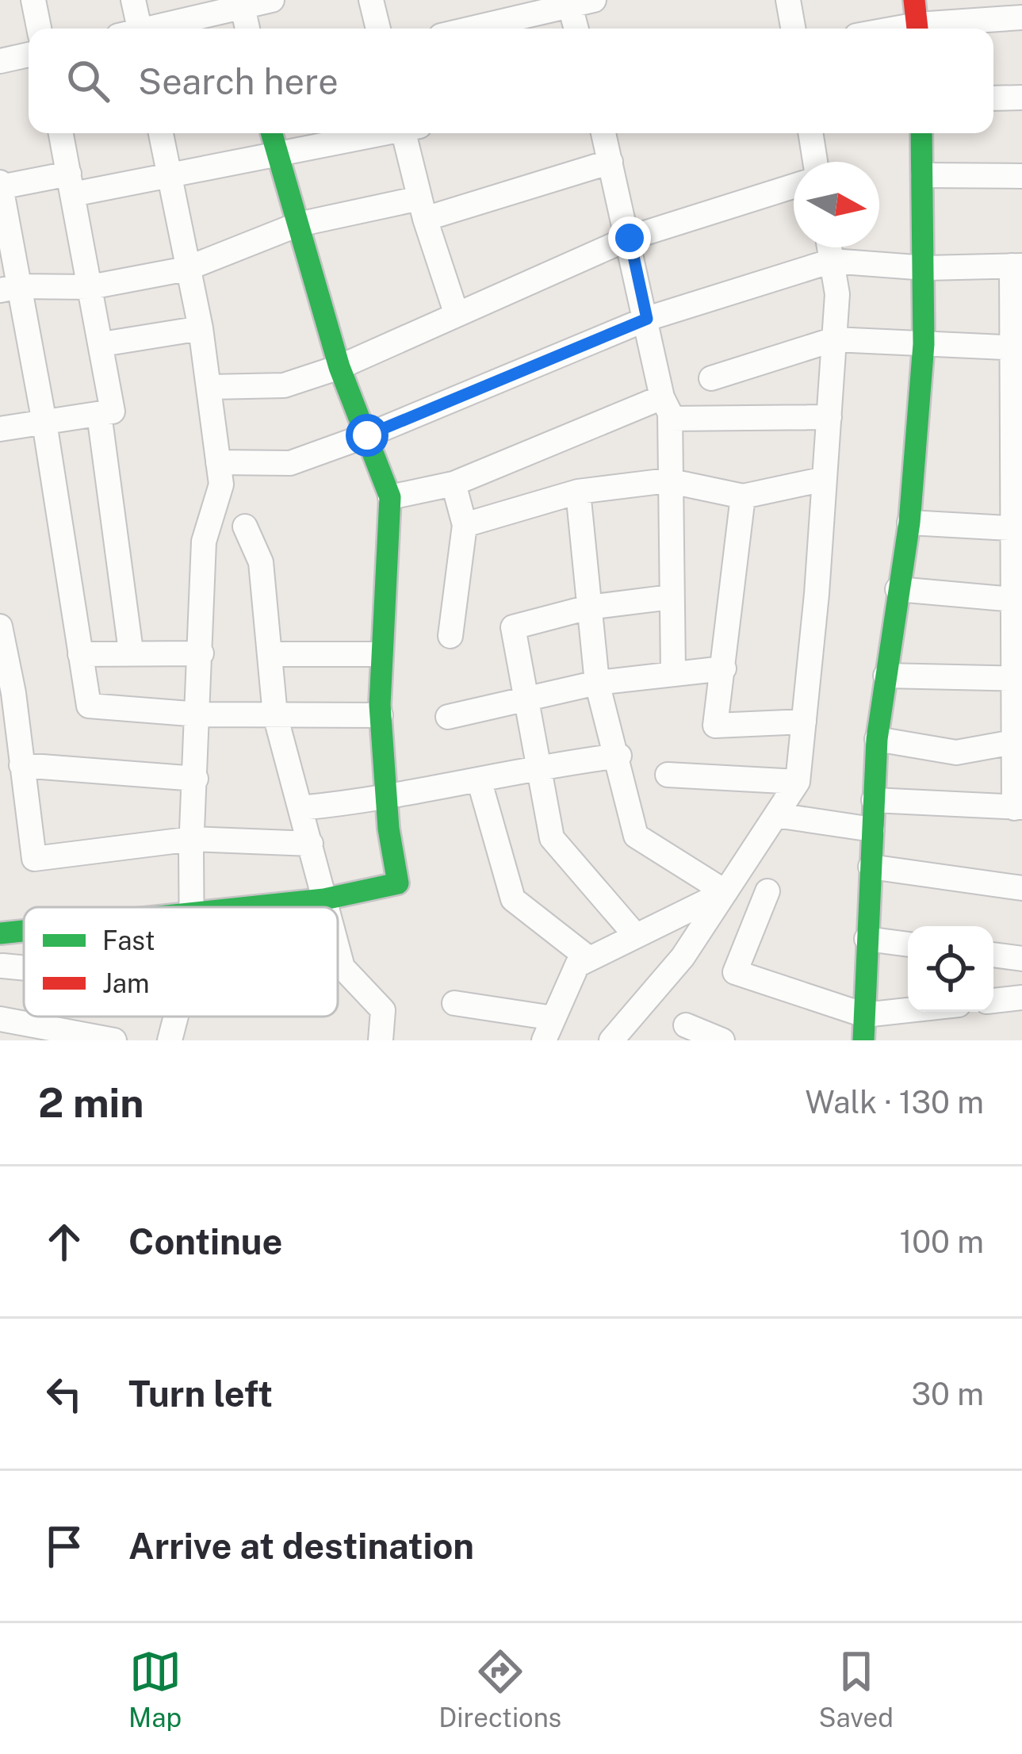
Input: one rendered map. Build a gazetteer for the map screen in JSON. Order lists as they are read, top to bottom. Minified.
{"legend":["Fast","Jam"],"north":"right","page":{"search":"Search here","heading":["2 min","Walk · 130 m"],"list":[["Continue","100 m"],["Turn left","30 m"],"Arrive at destination"],"nav":["Map","Directions","Saved"]}}
